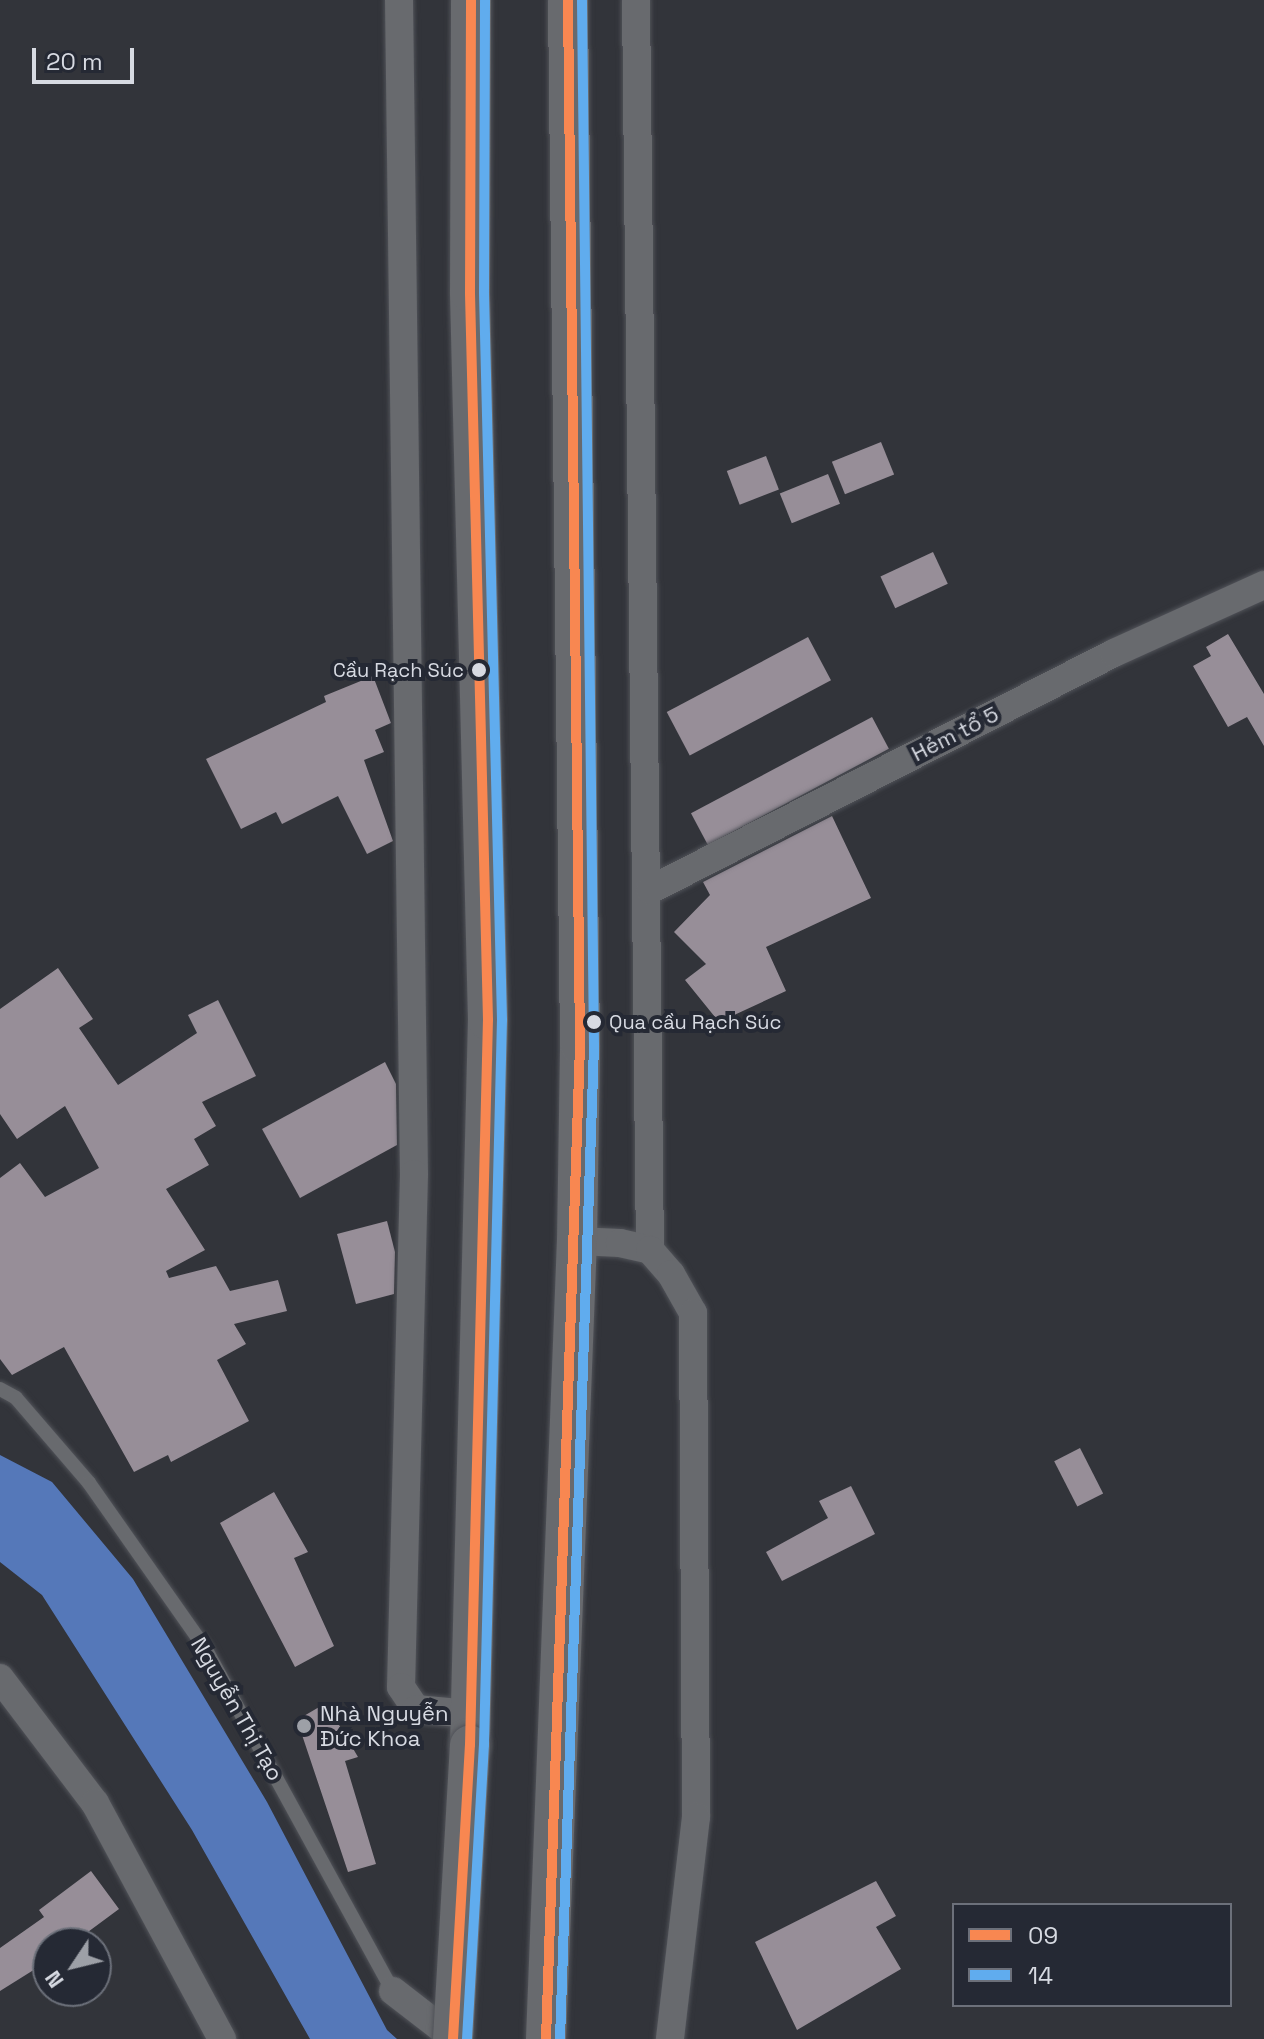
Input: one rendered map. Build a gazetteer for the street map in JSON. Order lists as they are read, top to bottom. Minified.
{"streets":{"street":["Hẻm tổ 5","Nguyễn Thị Tạo"]},"places":["Cầu Rạch Súc","Qua cầu Rạch Súc","Nhà Nguyễn Đức Khoa"],"lines":["transit line 09","transit line 14"],"legend":["09","14"],"scale_bar":"20 m","north":"bottom left"}
